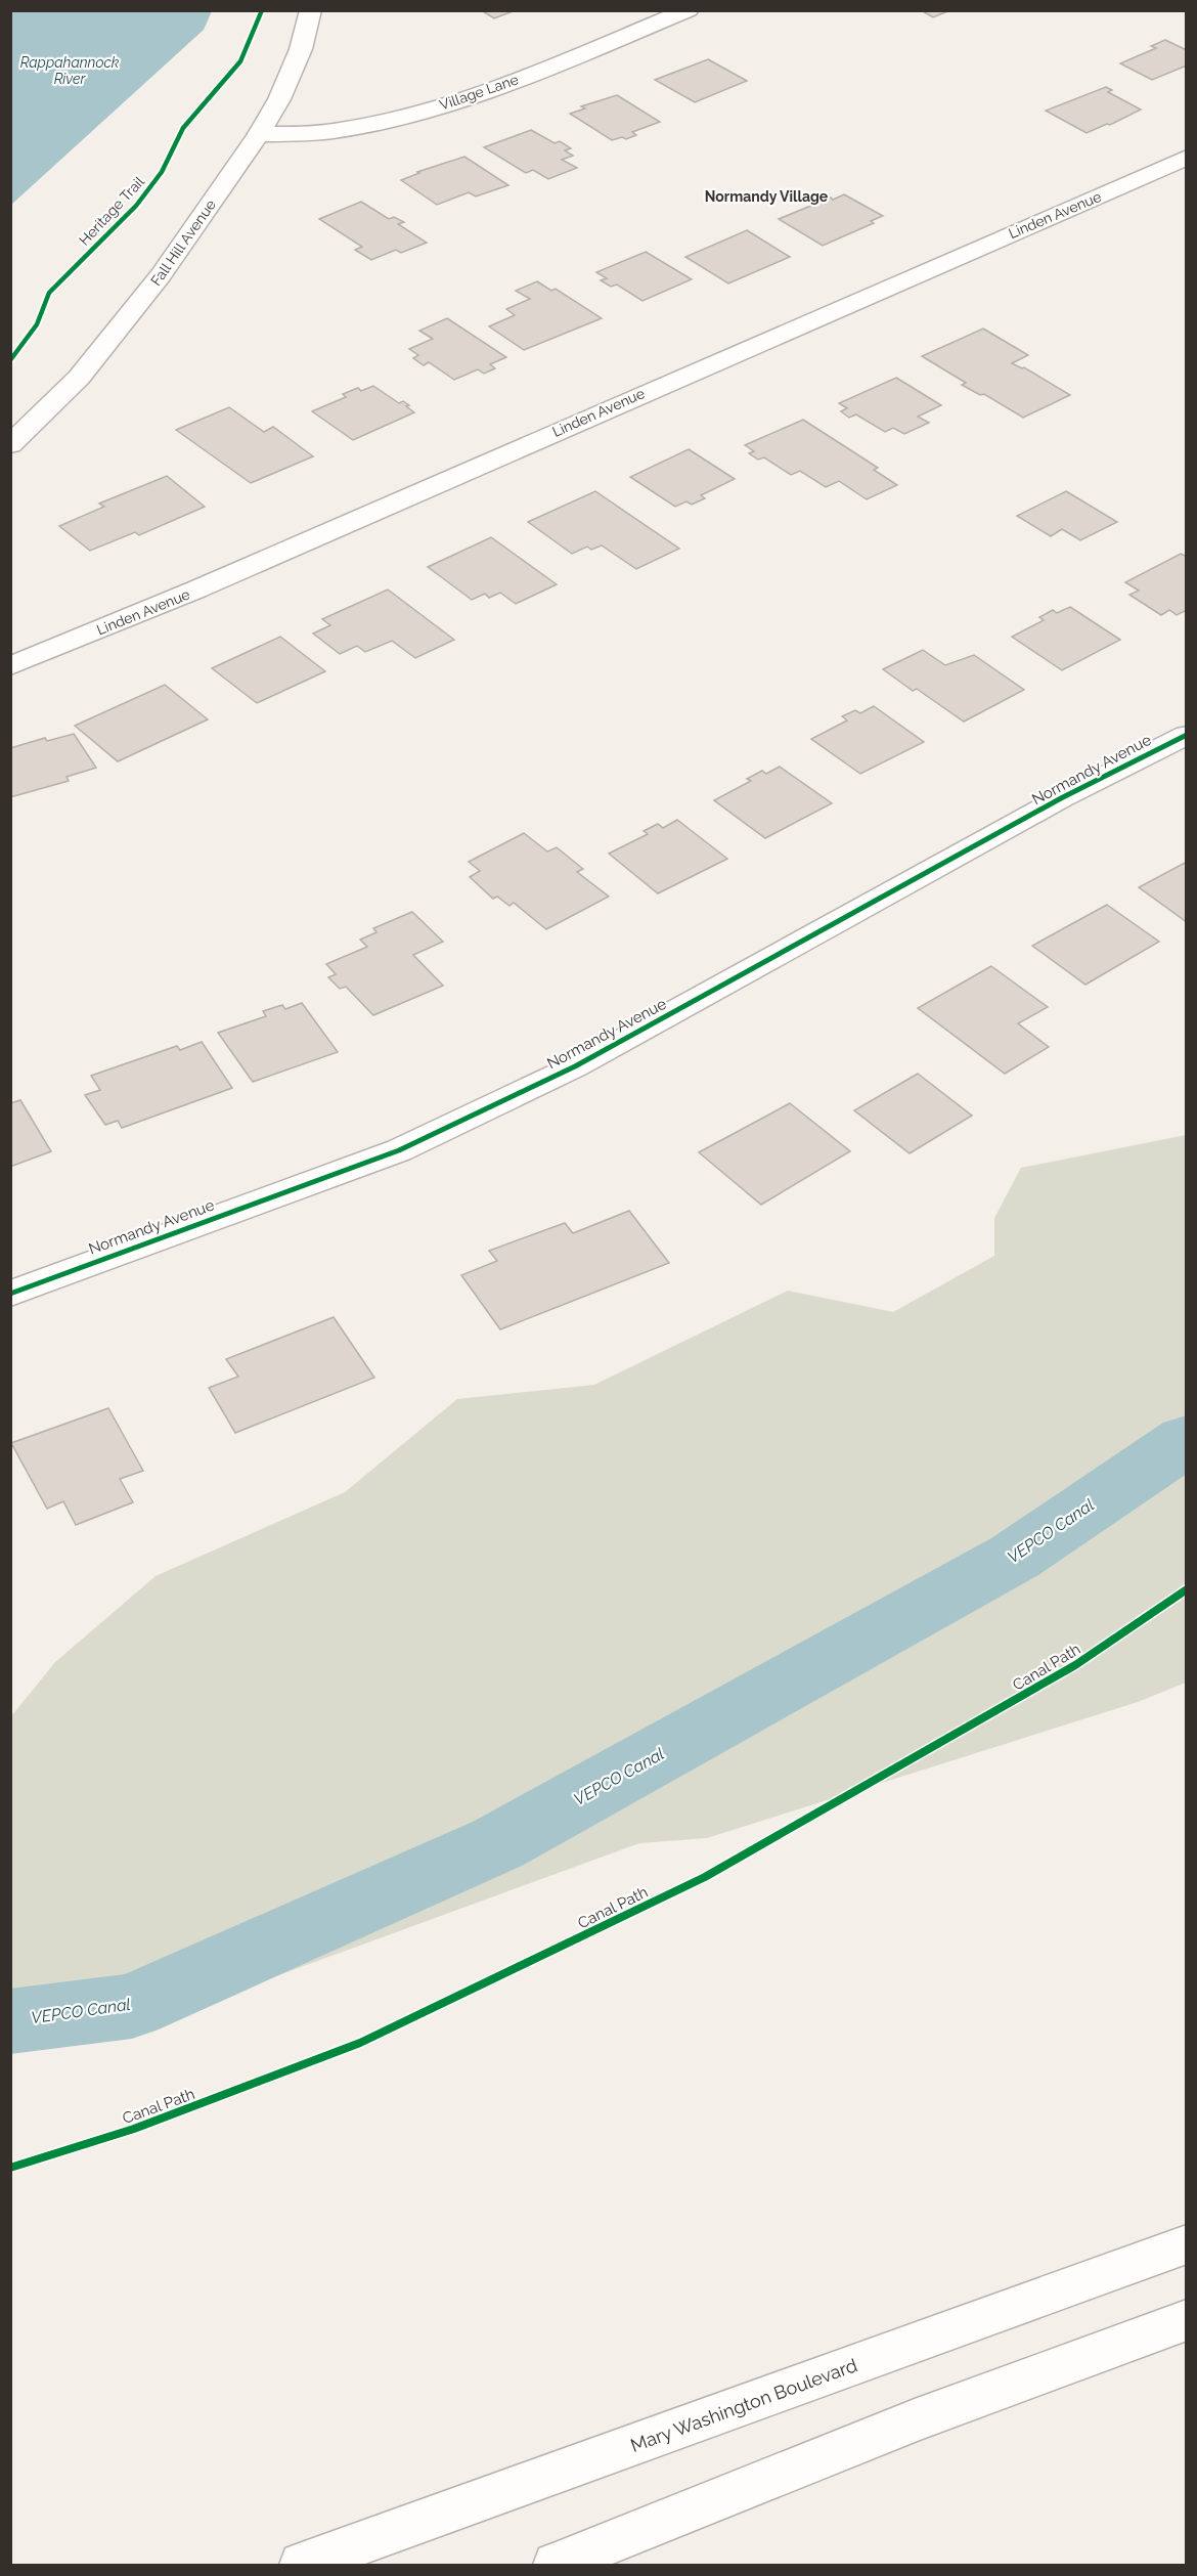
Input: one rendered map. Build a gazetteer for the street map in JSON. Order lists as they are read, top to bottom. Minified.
{"streets":{"street":["Village Lane","Linden Avenue","Fall Hill Avenue","Normandy Avenue","Mary Washington Boulevard"],"cycle path":["Heritage Trail","Canal Path"]},"crossings":[["Village Lane","Fall Hill Avenue"]],"districts":["Normandy Village"],"water":["Rappahannock River","VEPCO Canal"]}
